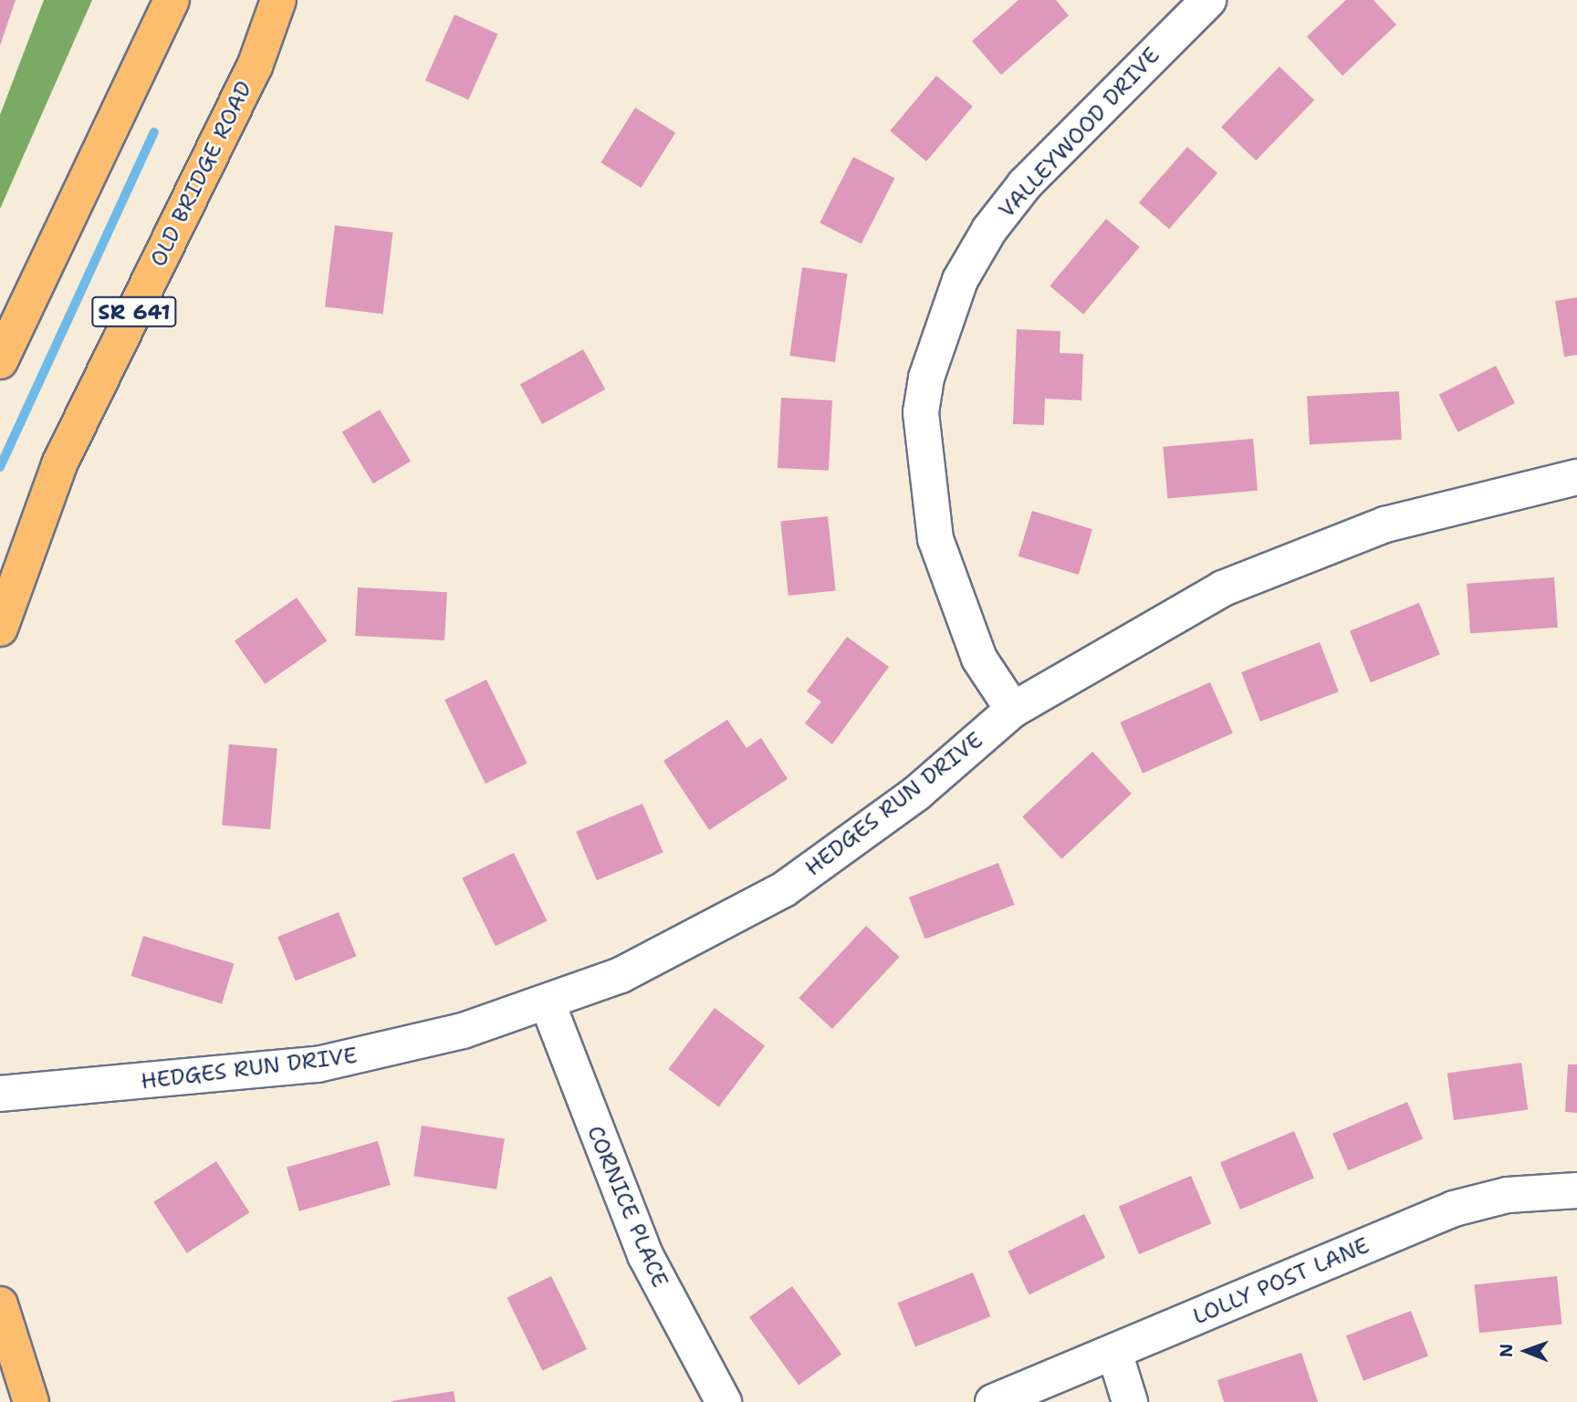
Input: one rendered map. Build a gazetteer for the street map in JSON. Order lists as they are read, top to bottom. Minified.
{"streets":{"main road":["OLD BRIDGE ROAD","SR 641"],"street":["VALLEYWOOD DRIVE","HEDGES RUN DRIVE","CORNICE PLACE","LOLLY POST LANE"]},"crossings":[["VALLEYWOOD DRIVE","HEDGES RUN DRIVE"],["HEDGES RUN DRIVE","CORNICE PLACE"]],"north":"left"}
